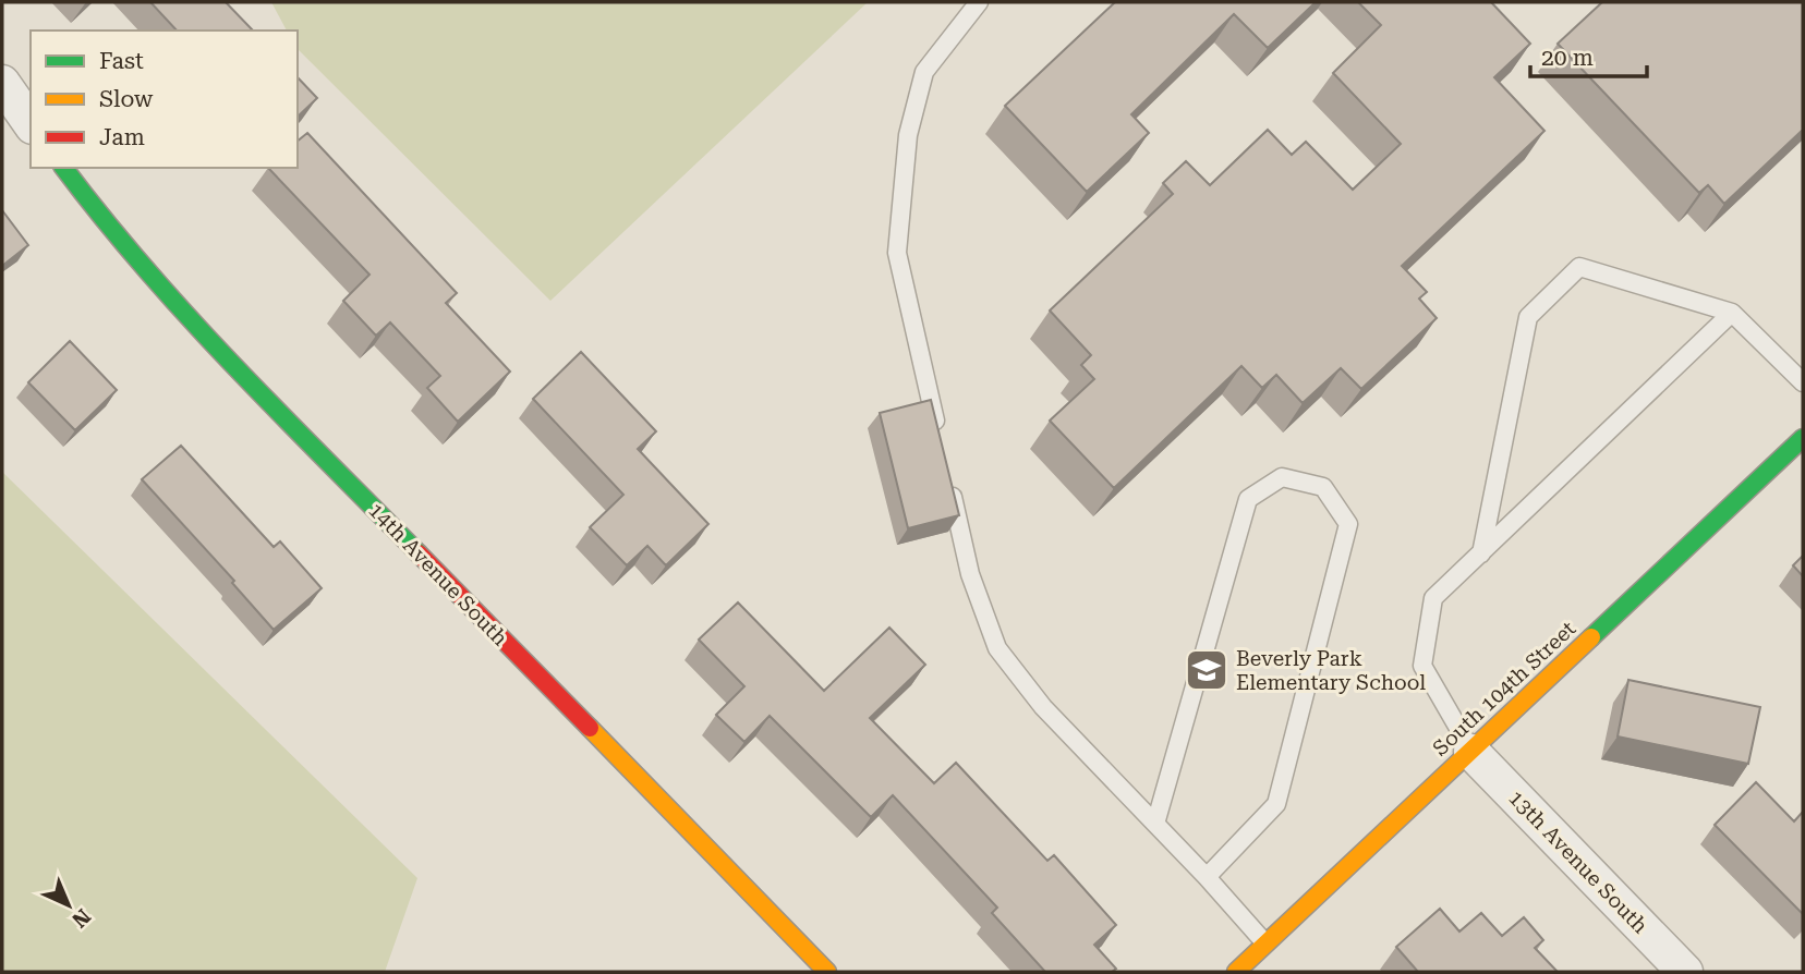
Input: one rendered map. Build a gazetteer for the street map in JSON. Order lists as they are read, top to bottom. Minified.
{"streets":{"street":["14th Avenue South","South 104th Street","13th Avenue South"]},"crossings":[["South 104th Street","13th Avenue South"]],"places":{"school or university":["Beverly Park Elementary School"]},"legend":["Fast","Slow","Jam"],"scale_bar":"20 m","north":"bottom right"}
